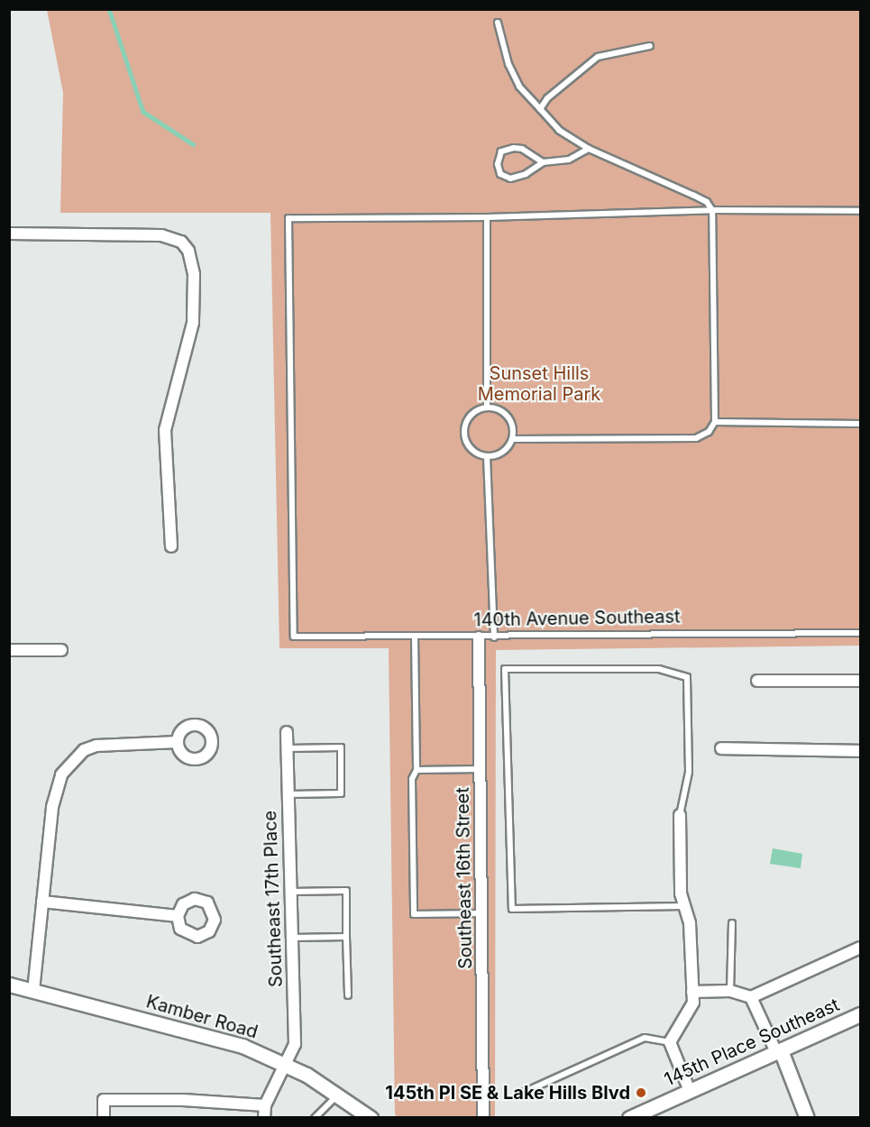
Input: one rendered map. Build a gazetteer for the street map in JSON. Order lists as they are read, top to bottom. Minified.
{"streets":{"street":["Southeast 16th Street","Southeast 17th Place","Kamber Road","145th Place Southeast"],"lane":["140th Avenue Southeast"]},"crossings":[["140th Avenue Southeast","Southeast 16th Street"],["Southeast 17th Place","Kamber Road"]],"parks":["Sunset Hills Memorial Park"],"places":["145th Pl SE & Lake Hills Blvd"]}
